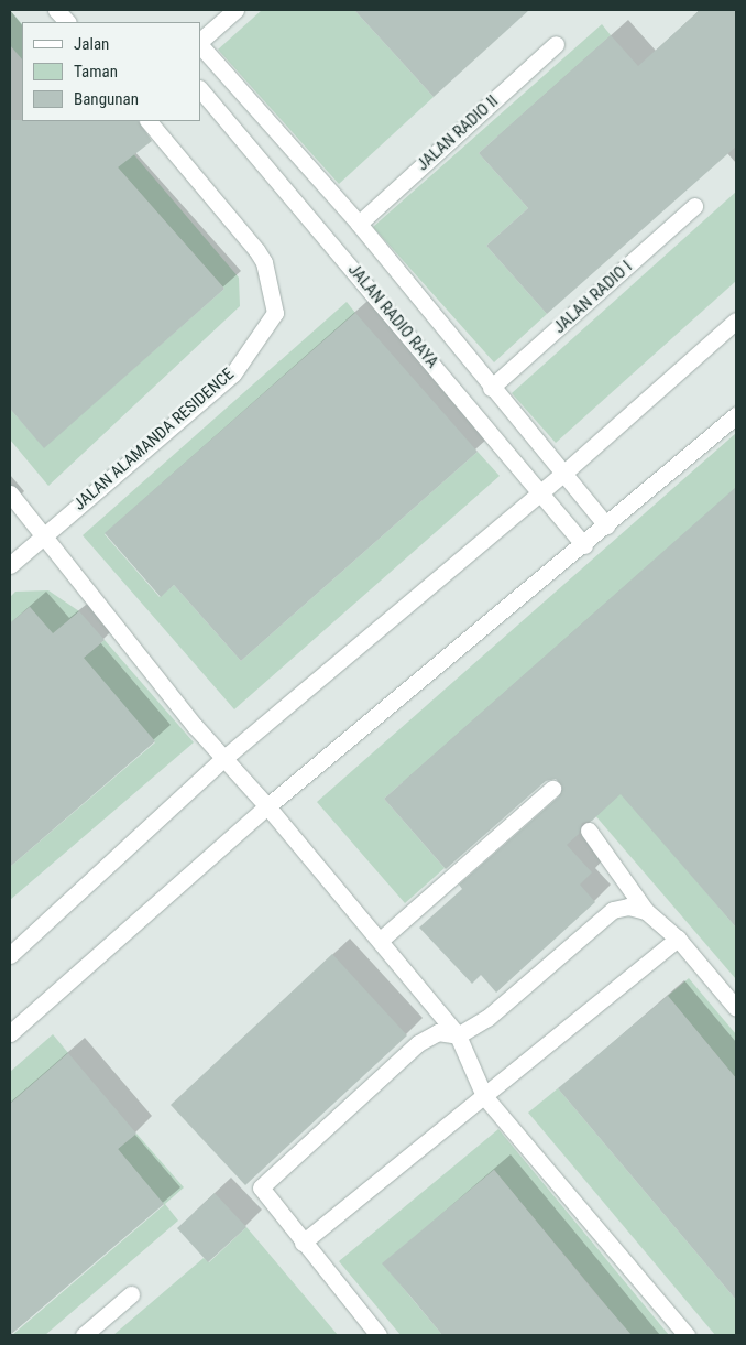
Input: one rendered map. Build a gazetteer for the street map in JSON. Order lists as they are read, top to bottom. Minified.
{"streets":{"street":["JALAN RADIO II","JALAN RADIO I","JALAN RADIO RAYA","JALAN ALAMANDA RESIDENCE"]},"crossings":[["JALAN RADIO II","JALAN RADIO RAYA"],["JALAN RADIO I","JALAN RADIO RAYA"]],"legend":["Jalan","Taman","Bangunan"]}
